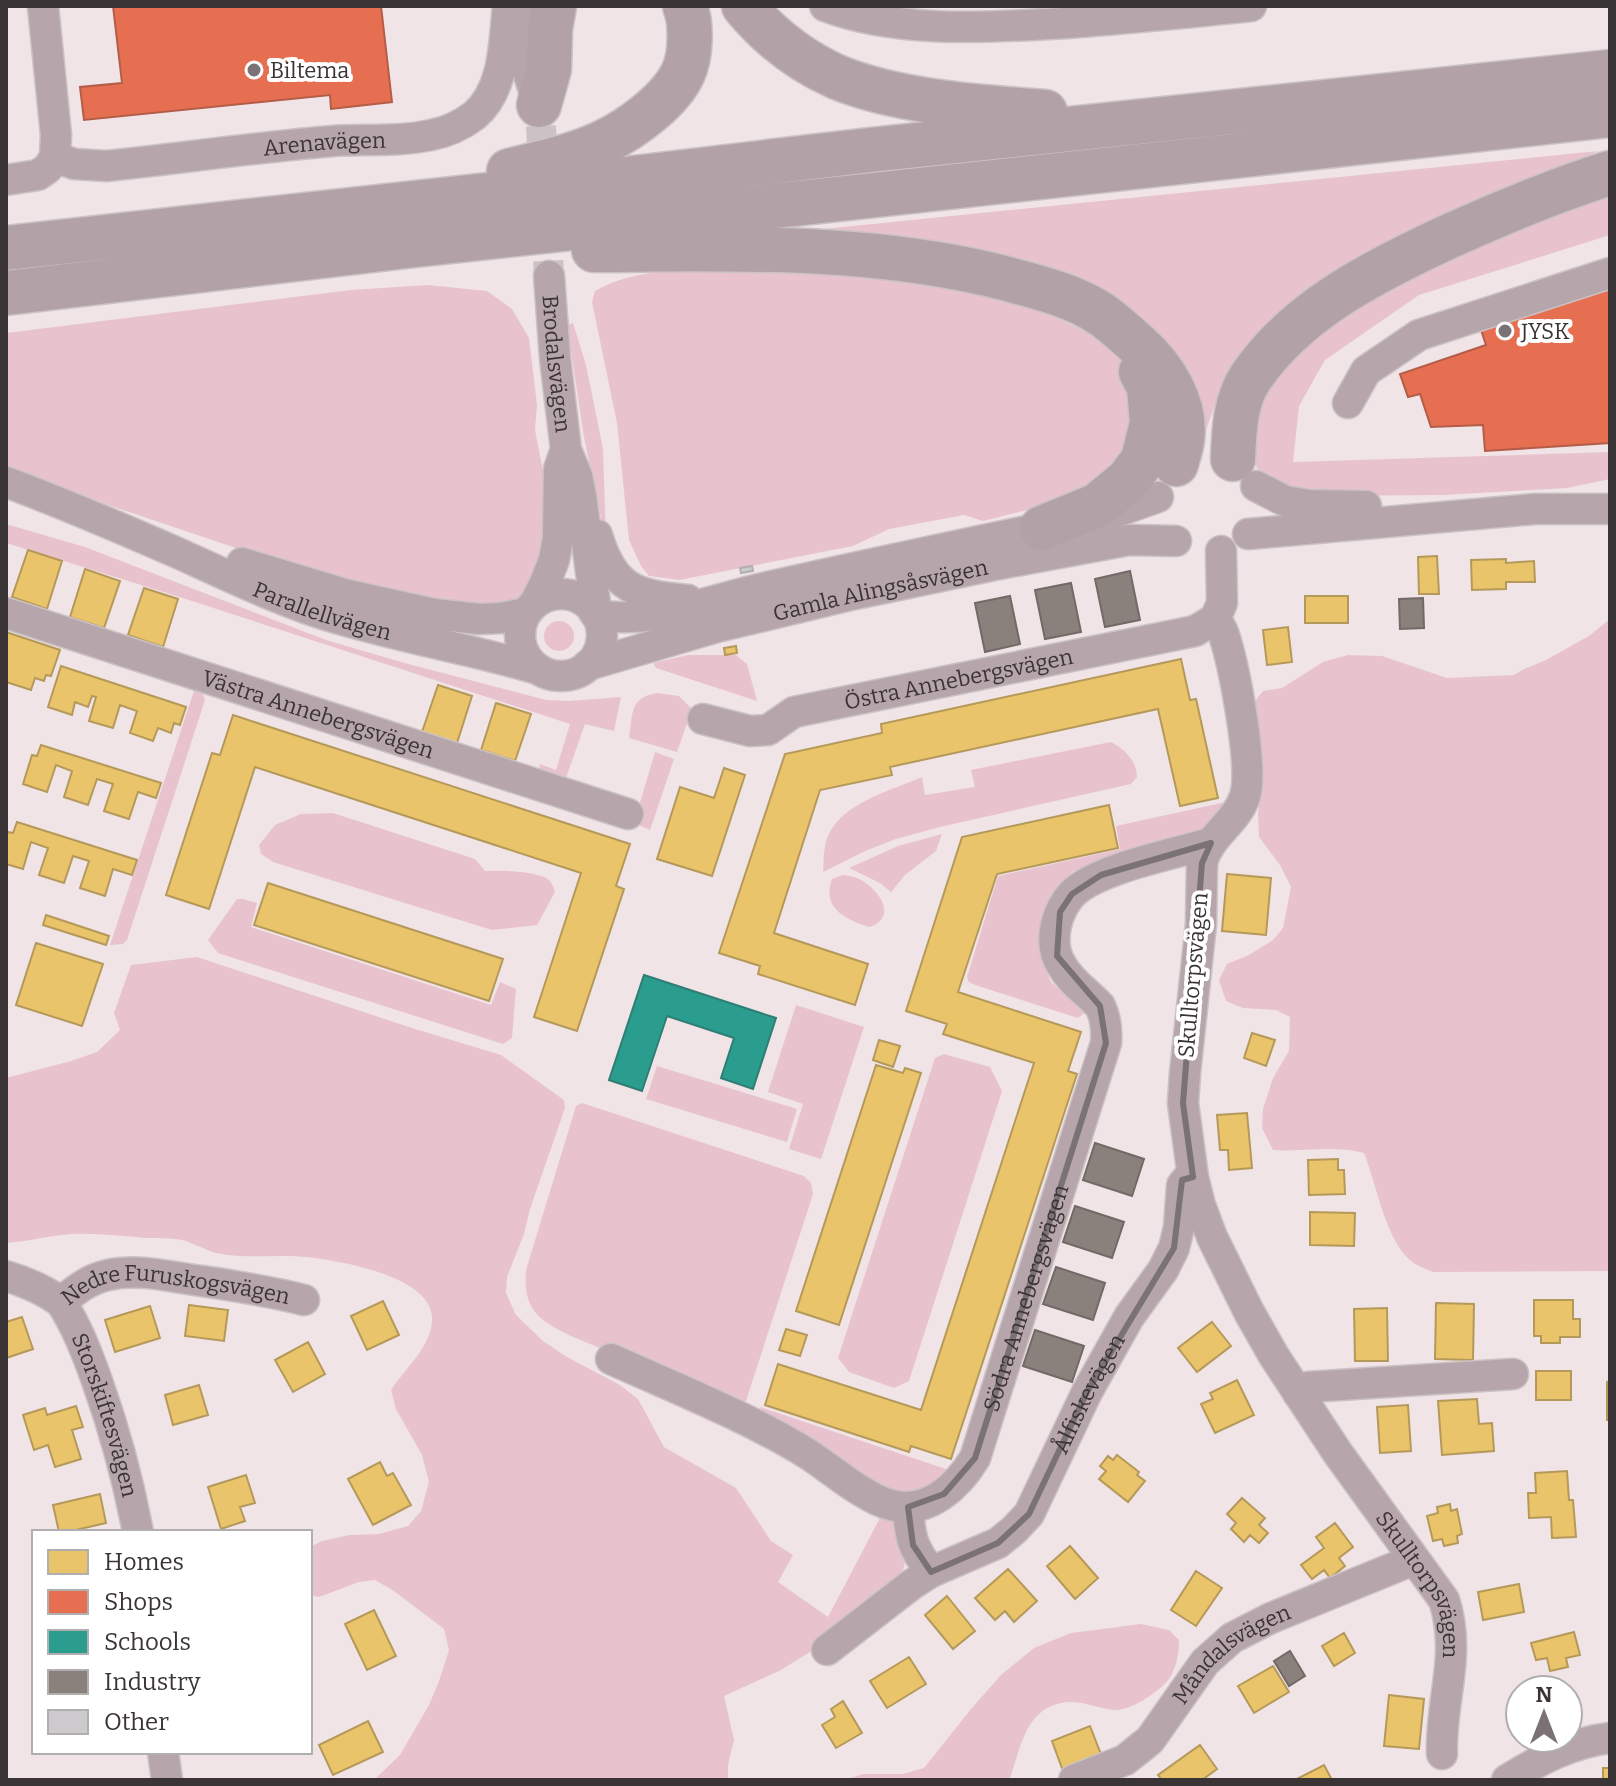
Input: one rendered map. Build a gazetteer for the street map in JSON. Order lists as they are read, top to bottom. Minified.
{"streets":{"street":["Arenavägen","Brodalsvägen","Gamla Alingsåsvägen","Parallellvägen","Östra Annebergsvägen","Västra Annebergsvägen","Skulltorpsvägen","Nedre Furuskogsvägen","Södra Annebergsvägen","Ålfiskevägen","Storskiftesvägen","Måndalsvägen"]},"crossings":[["Brodalsvägen","Gamla Alingsåsvägen"],["Brodalsvägen","Parallellvägen"],["Gamla Alingsåsvägen","Parallellvägen"],["Östra Annebergsvägen","Skulltorpsvägen"],["Skulltorpsvägen","Södra Annebergsvägen"],["Skulltorpsvägen","Ålfiskevägen"],["Skulltorpsvägen","Måndalsvägen"],["Nedre Furuskogsvägen","Storskiftesvägen"]],"places":["Biltema","JYSK"],"legend":["Homes","Shops","Schools","Industry","Other"],"north":"top"}
